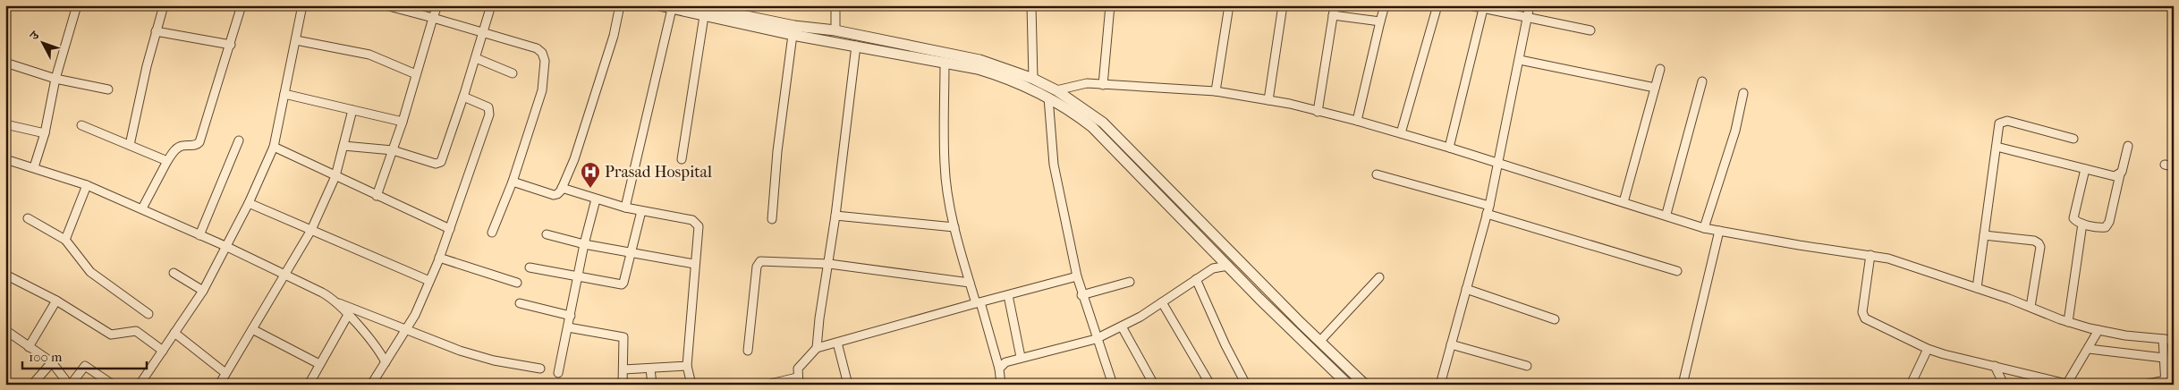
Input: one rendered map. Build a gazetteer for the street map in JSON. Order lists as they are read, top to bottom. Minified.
{"places":{"hospital":["Prasad Hospital"]},"scale_bar":"100 m","north":"top left"}
